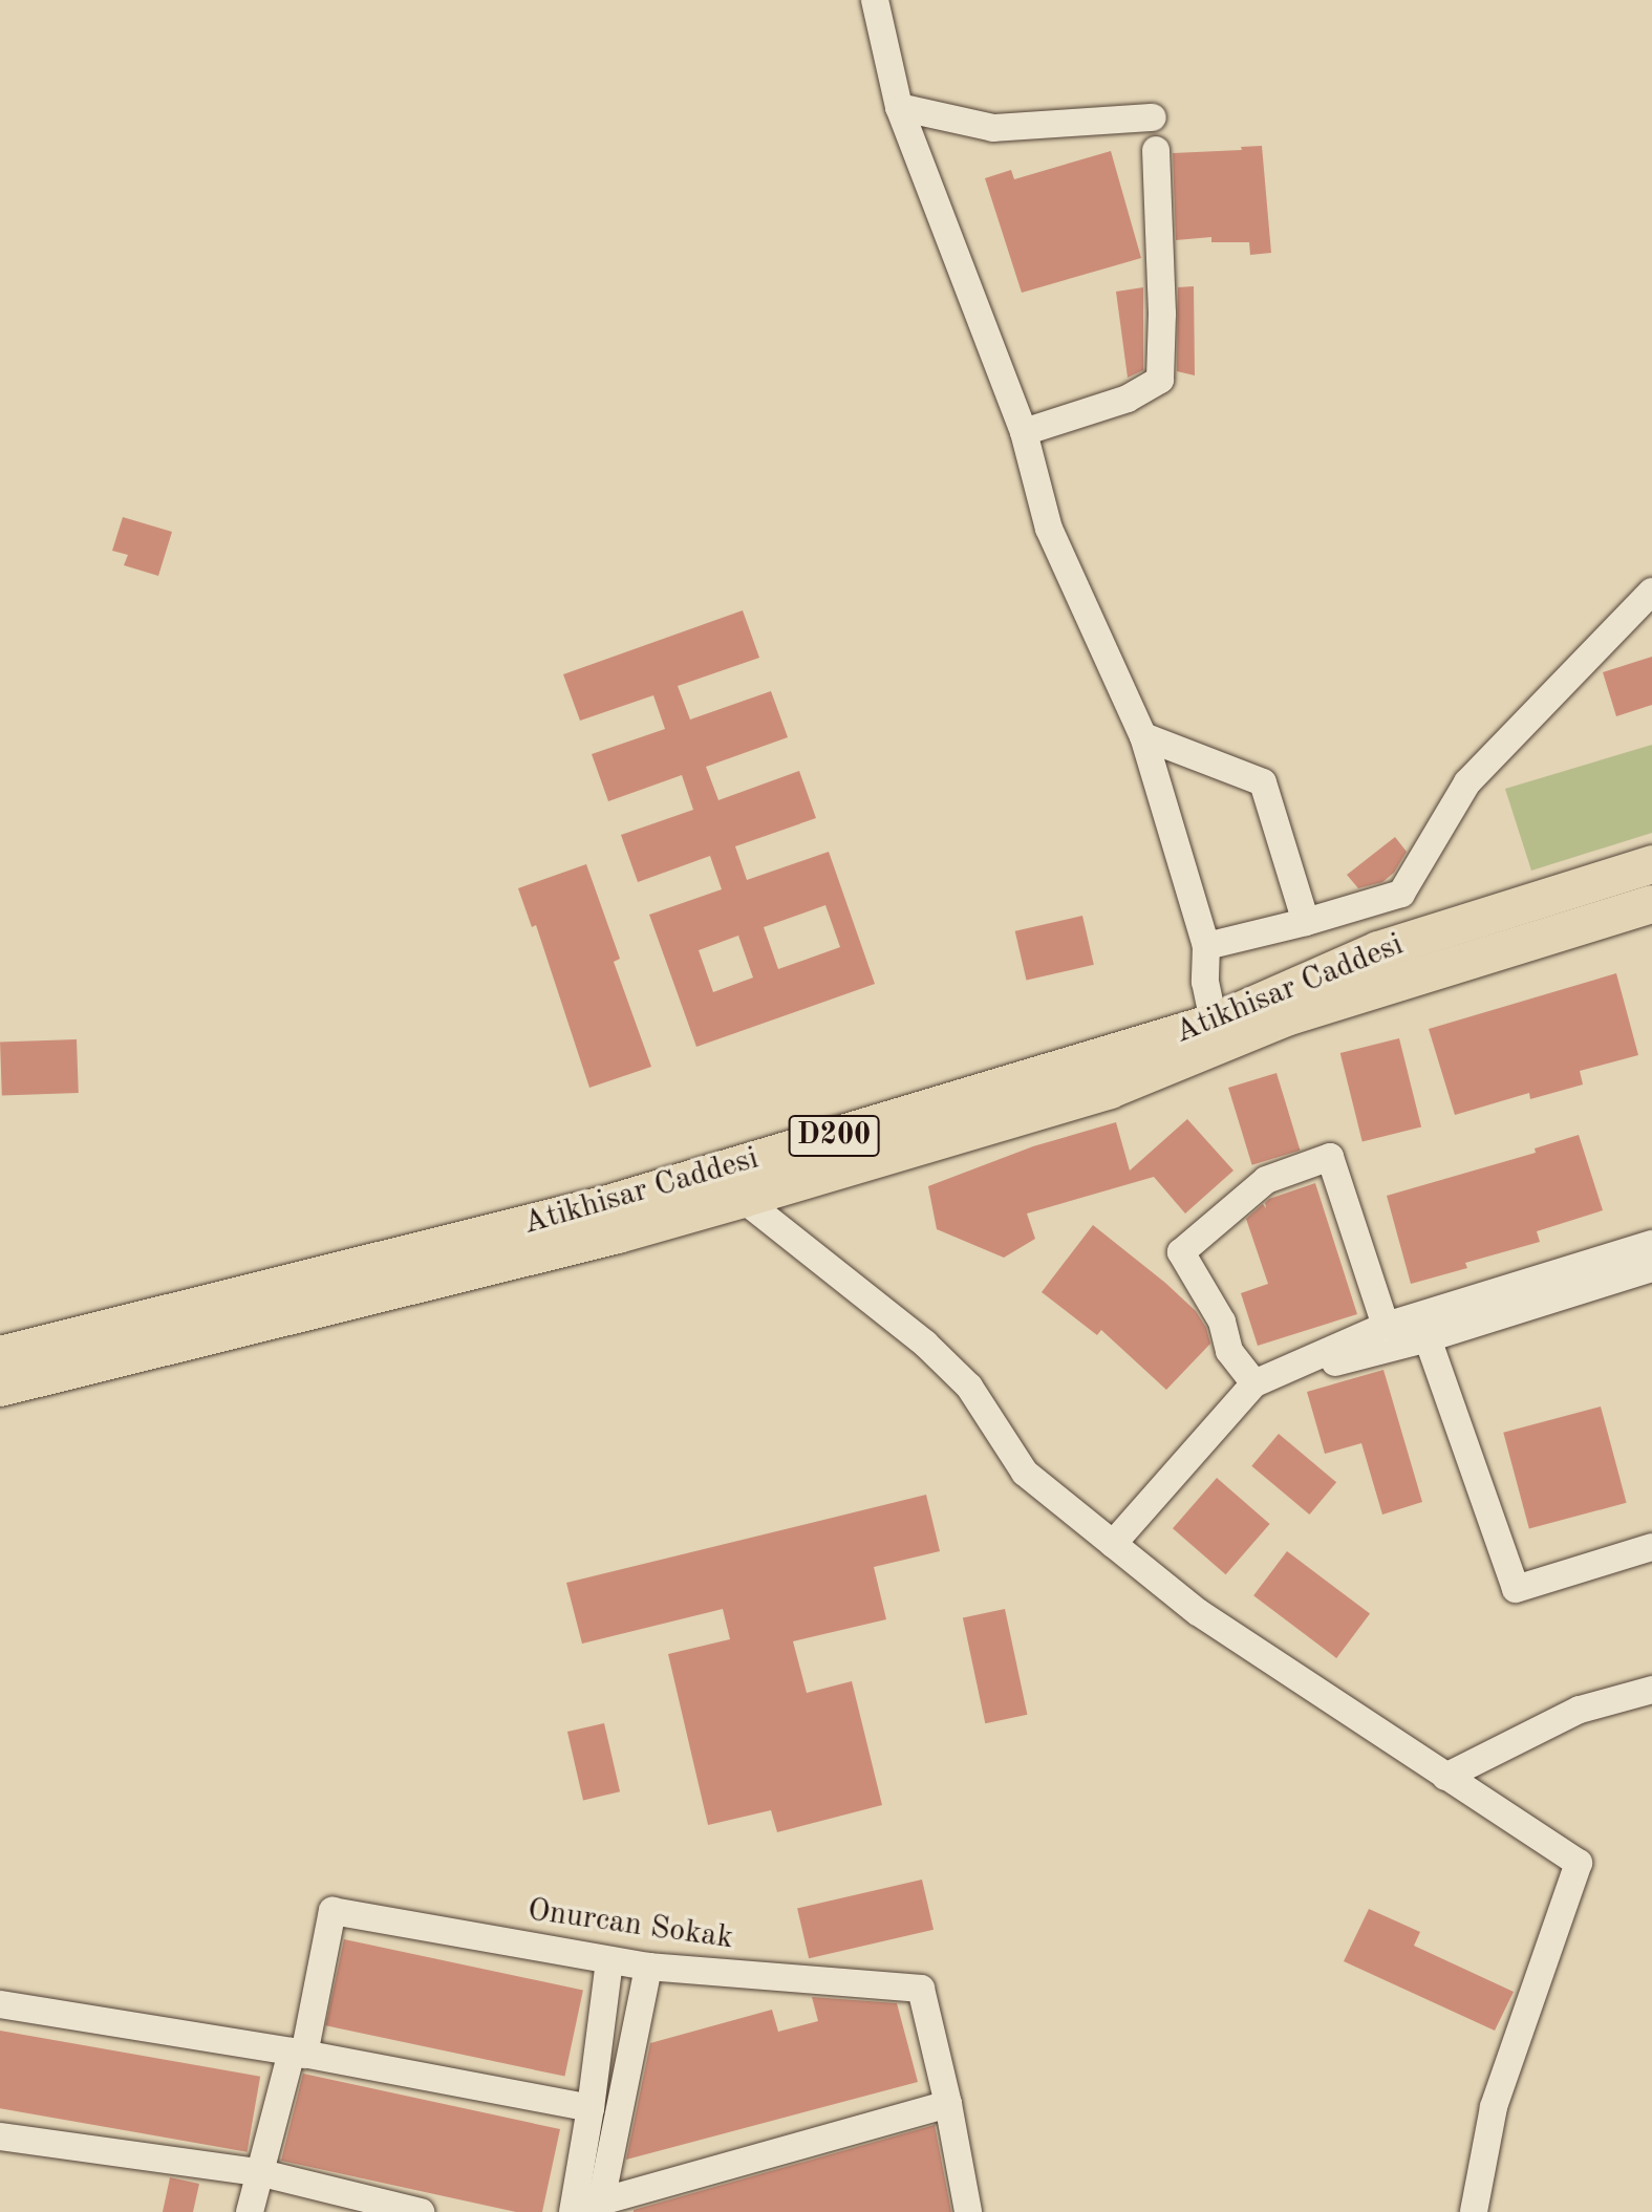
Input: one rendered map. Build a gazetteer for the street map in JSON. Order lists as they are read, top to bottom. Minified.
{"streets":{"highway":["Atikhisar Caddesi","D200"],"street":["Onurcan Sokak"]}}
